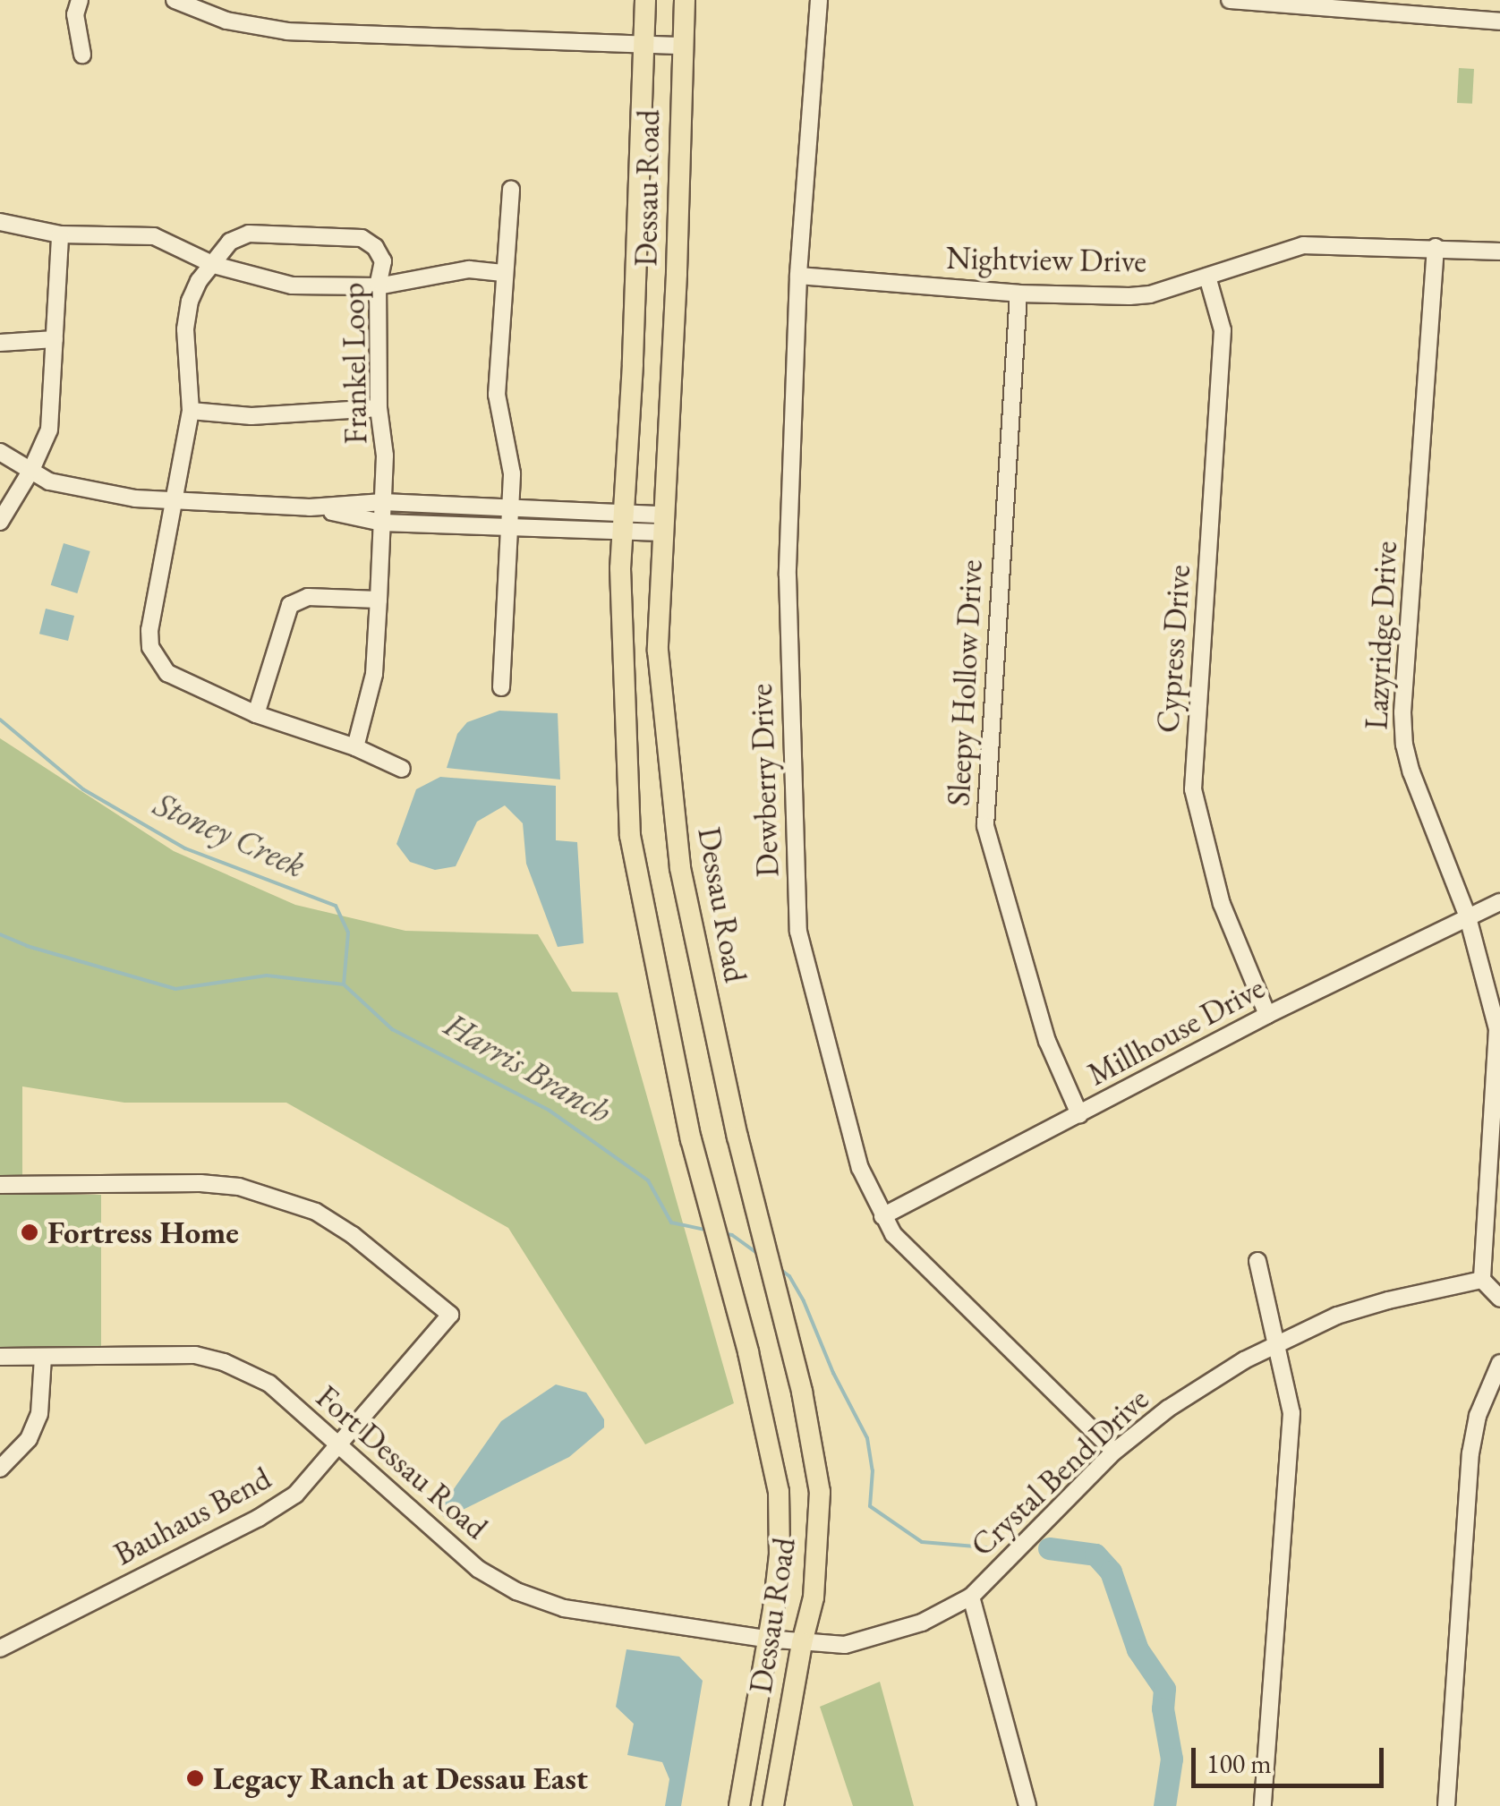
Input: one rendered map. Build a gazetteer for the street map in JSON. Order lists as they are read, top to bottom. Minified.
{"streets":{"main road":["Dessau Road"],"street":["Nightview Drive","Frankel Loop","Lazyridge Drive","Cypress Drive","Sleepy Hollow Drive","Dewberry Drive","Millhouse Drive","Fort Dessau Road","Crystal Bend Drive","Bauhaus Bend"]},"crossings":[["Dessau Road","Fort Dessau Road"],["Dessau Road","Crystal Bend Drive"],["Nightview Drive","Lazyridge Drive"],["Nightview Drive","Cypress Drive"],["Nightview Drive","Sleepy Hollow Drive"],["Nightview Drive","Dewberry Drive"],["Lazyridge Drive","Millhouse Drive"],["Lazyridge Drive","Crystal Bend Drive"],["Cypress Drive","Millhouse Drive"],["Sleepy Hollow Drive","Millhouse Drive"],["Dewberry Drive","Millhouse Drive"],["Dewberry Drive","Crystal Bend Drive"],["Fort Dessau Road","Crystal Bend Drive"],["Fort Dessau Road","Bauhaus Bend"]],"water":["Stoney Creek","Harris Branch"],"places":["Fortress Home","Legacy Ranch at Dessau East"],"scale_bar":"100 m"}
